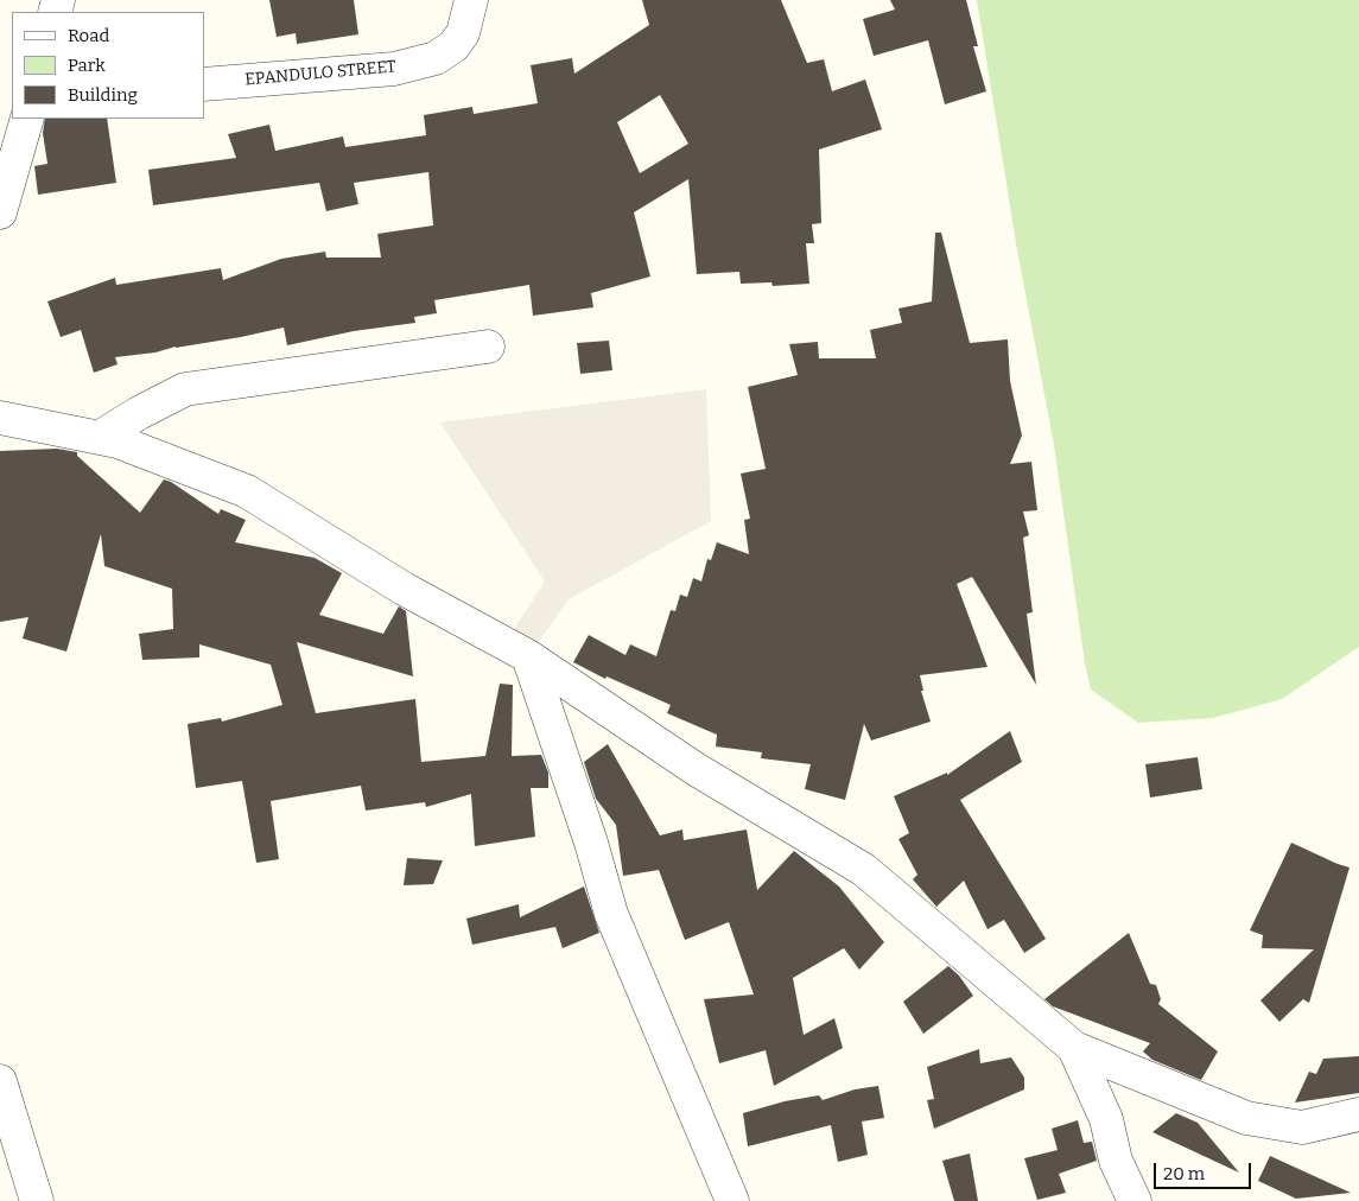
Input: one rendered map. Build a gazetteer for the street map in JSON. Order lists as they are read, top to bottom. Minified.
{"streets":{"street":["EPANDULO STREET"]},"legend":["Road","Park","Building"],"scale_bar":"20 m"}
